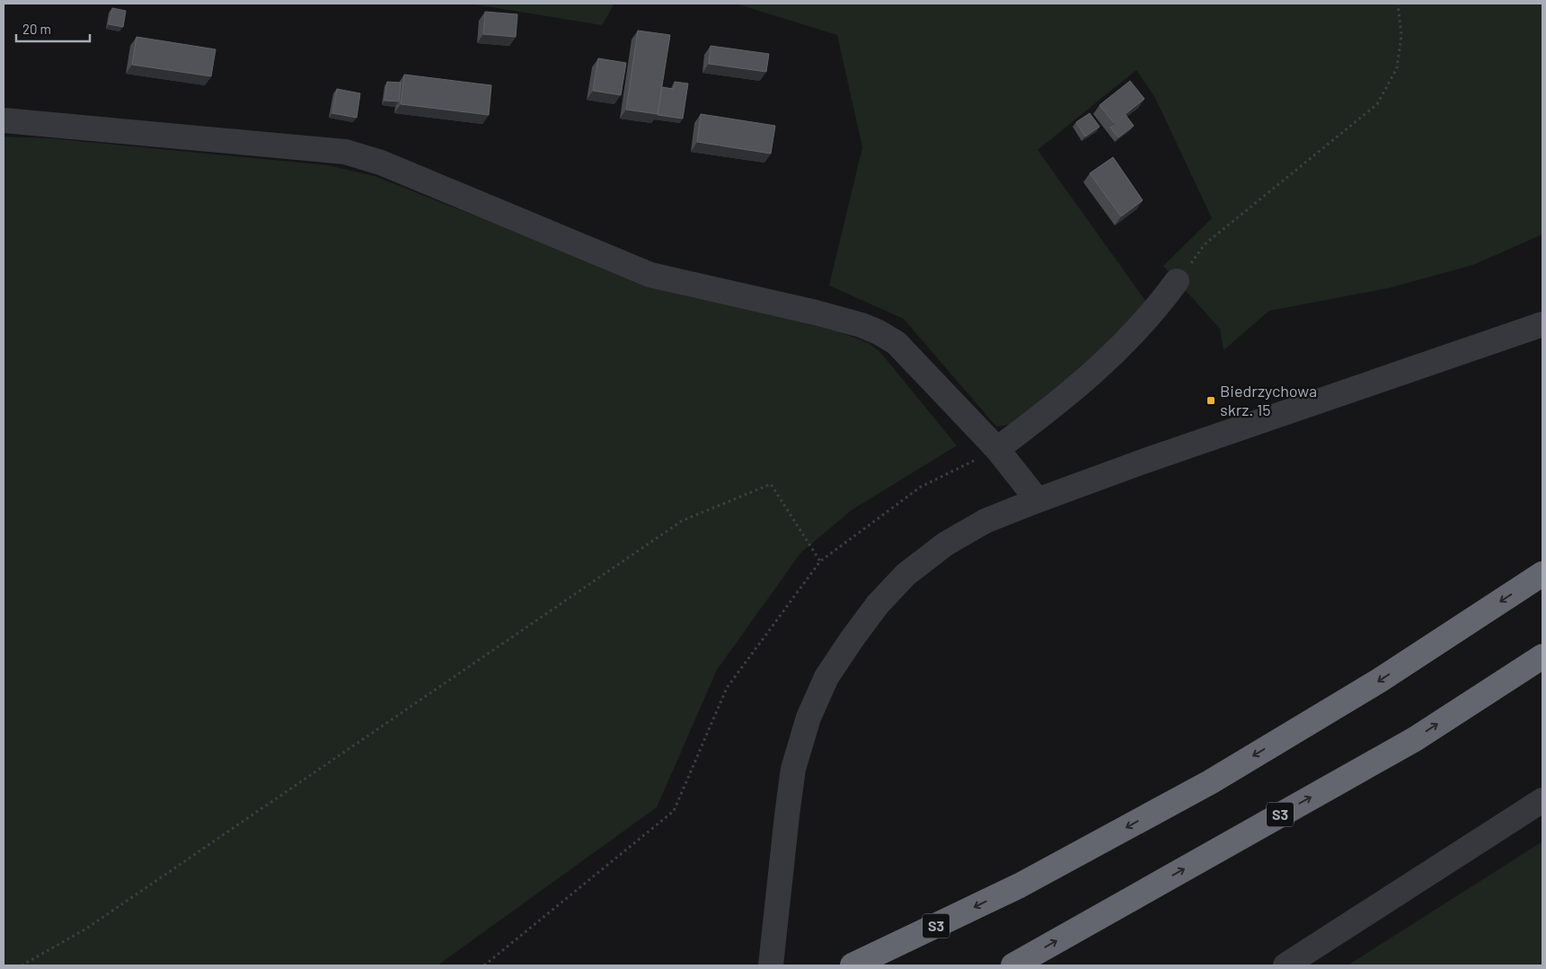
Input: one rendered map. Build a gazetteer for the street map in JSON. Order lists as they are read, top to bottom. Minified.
{"streets":{"highway":["S3"]},"places":{"transit":["Biedrzychowa skrz. 15"]},"scale_bar":"20 m"}
